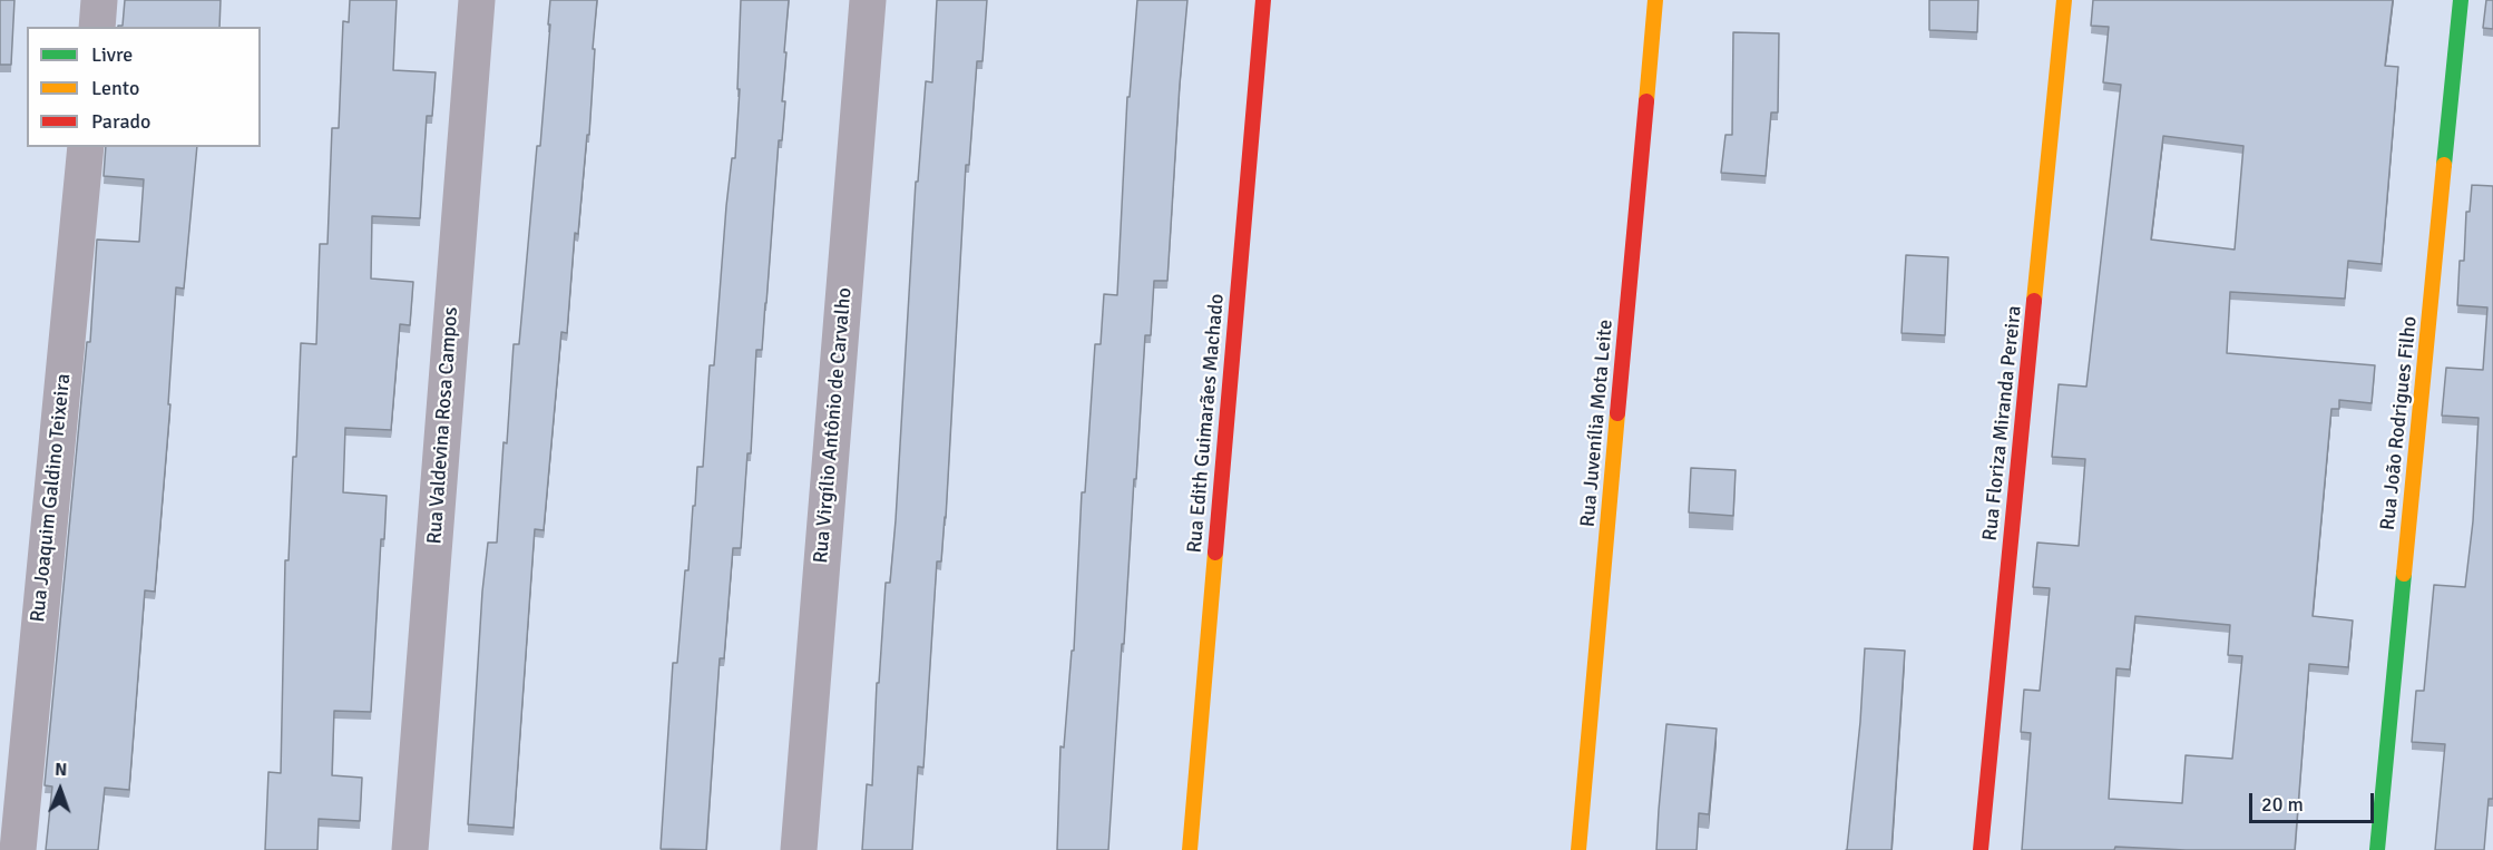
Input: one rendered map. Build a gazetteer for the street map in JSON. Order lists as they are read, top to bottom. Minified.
{"streets":{"street":["Rua Edith Guimarães Machado","Rua Juvenília Mota Leite","Rua Floriza Miranda Pereira","Rua João Rodrigues Filho","Rua Valdevina Rosa Campos","Rua Virgílio Antônio de Carvalho","Rua Joaquim Galdino Teixeira"]},"legend":["Livre","Lento","Parado"],"scale_bar":"20 m","north":"top"}
